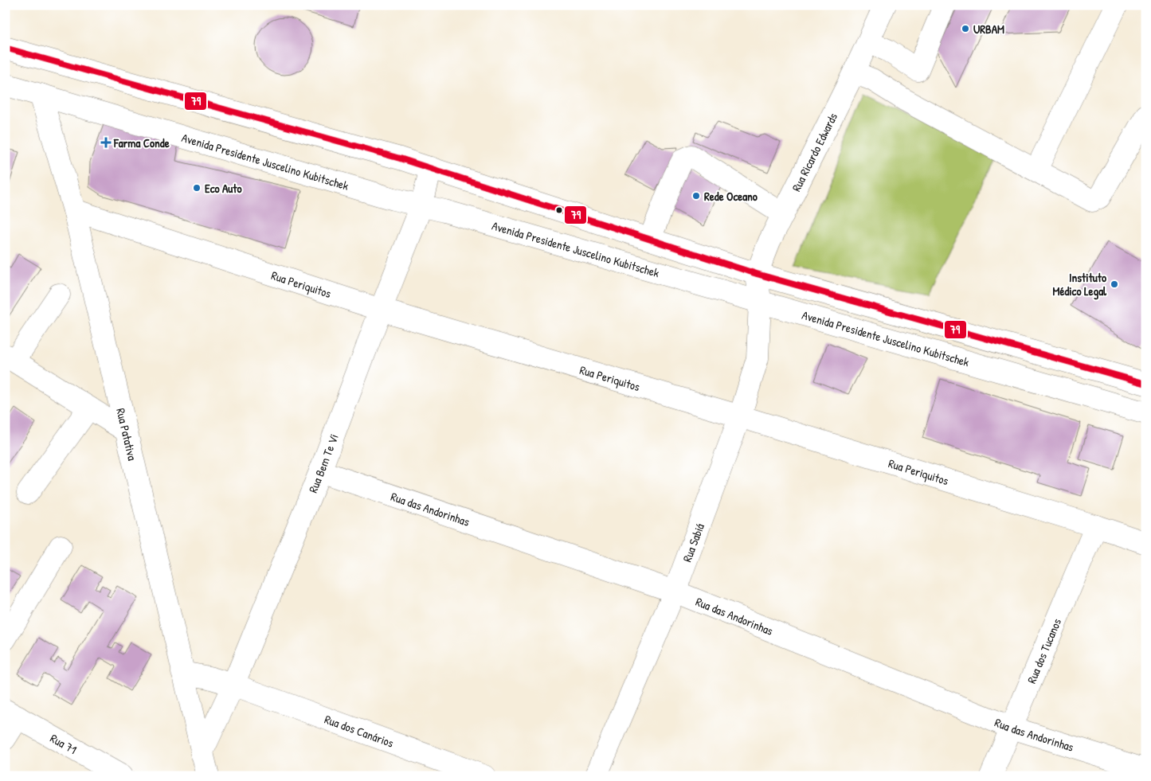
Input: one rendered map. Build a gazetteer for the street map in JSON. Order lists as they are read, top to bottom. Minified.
{"streets":{"street":["Rua Ricardo Edwards","Avenida Presidente Juscelino Kubitschek","Rua Periquitos","Rua Patativa","Rua Bem Te Vi","Rua das Andorinhas","Rua Sabiá","Rua dos Tucanos","Rua dos Canários","Rua 71"]},"crossings":[["Rua Ricardo Edwards","Avenida Presidente Juscelino Kubitschek"],["Rua Ricardo Edwards","Rua Sabiá"],["Avenida Presidente Juscelino Kubitschek","Rua Patativa"],["Avenida Presidente Juscelino Kubitschek","Rua Bem Te Vi"],["Avenida Presidente Juscelino Kubitschek","Rua Sabiá"],["Rua Periquitos","Rua Patativa"],["Rua Periquitos","Rua Bem Te Vi"],["Rua Periquitos","Rua Sabiá"],["Rua Periquitos","Rua dos Tucanos"],["Rua Patativa","Rua Bem Te Vi"],["Rua Patativa","Rua dos Canários"],["Rua Bem Te Vi","Rua das Andorinhas"],["Rua Bem Te Vi","Rua dos Canários"],["Rua das Andorinhas","Rua Sabiá"],["Rua das Andorinhas","Rua dos Tucanos"]],"places":{"other":["URBAM","Eco Auto","Rede Oceano","Instituto Médico Legal"],"health":["Farma Conde"]},"lines":["transit line 79"]}
